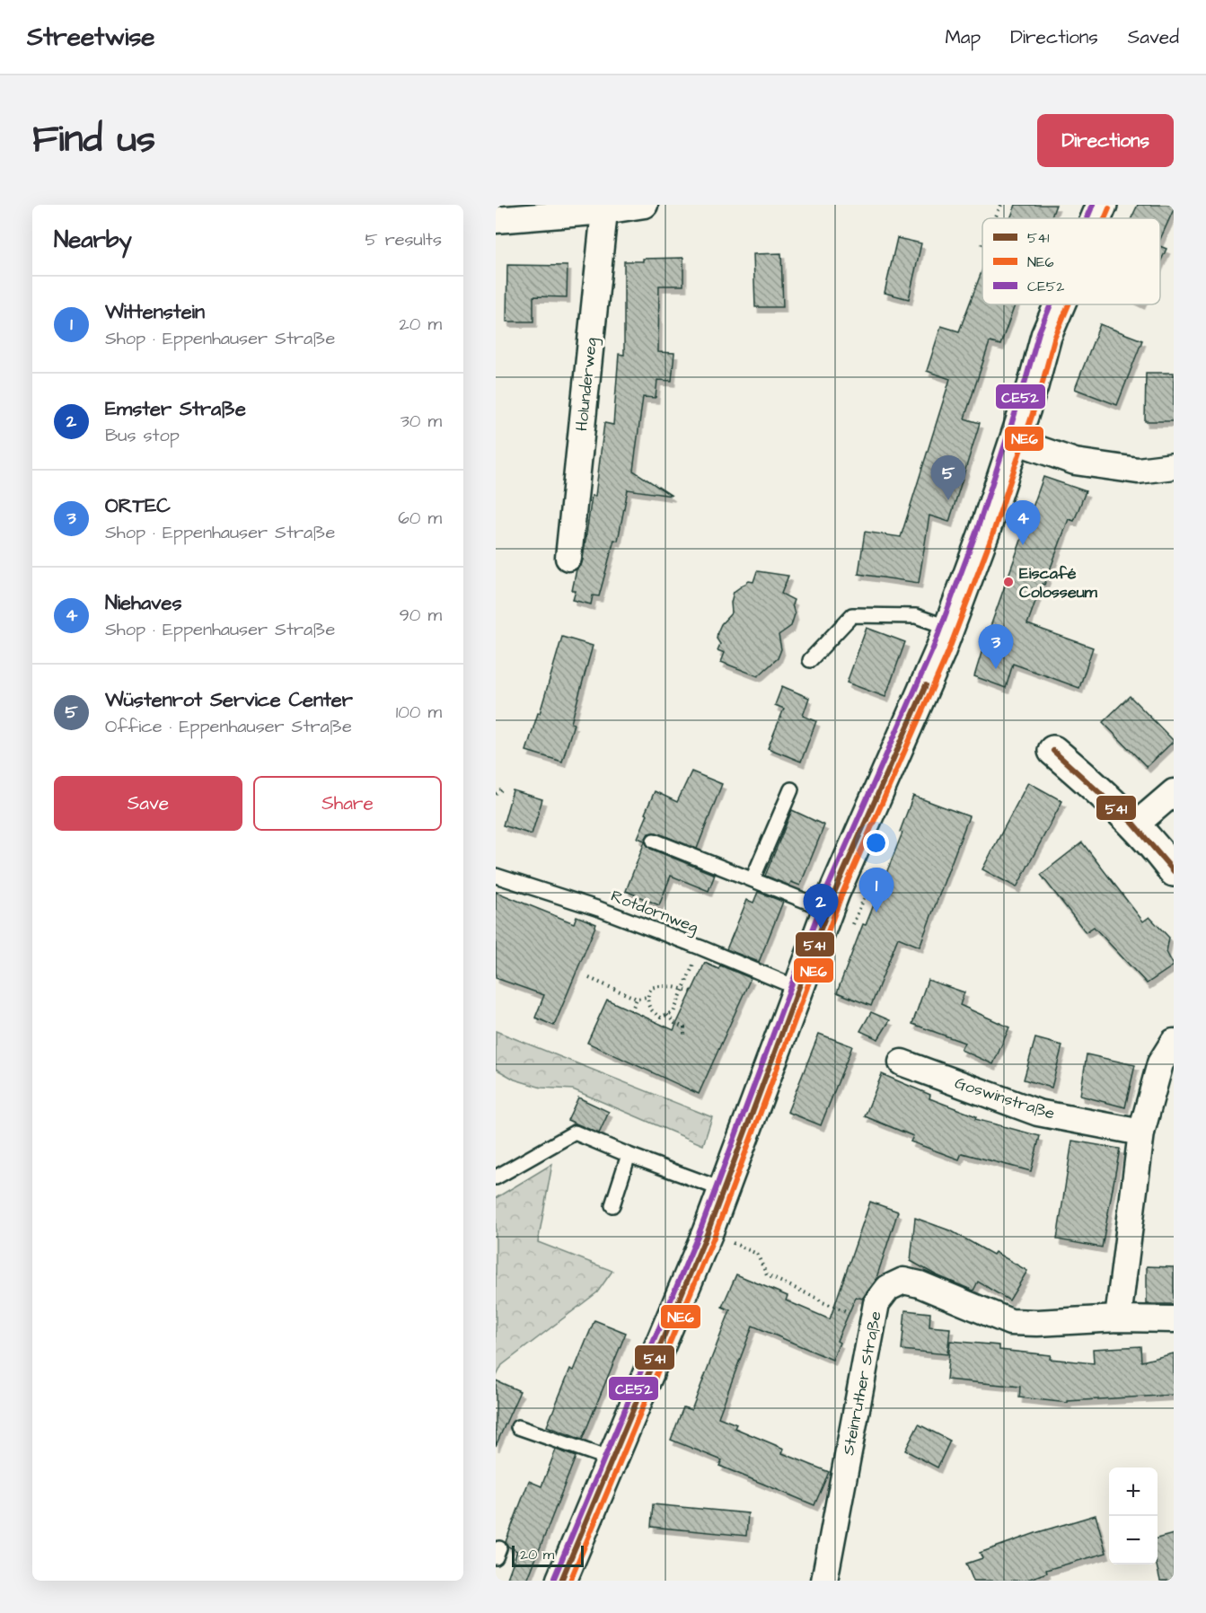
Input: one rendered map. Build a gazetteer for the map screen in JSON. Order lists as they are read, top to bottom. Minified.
{"streets":{"street":["Holunderweg","Goswinstraße","Steinruther Straße"],"lane":["Rotdornweg"]},"places":["Eiscafé Colosseum"],"lines":["transit line CE52","transit line NE6","transit line 541"],"legend":["541","NE6","CE52"],"scale_bar":"20 m","page":{"header":"Streetwise","nav":["Map","Directions","Saved"],"title":"Find us","buttons":["Directions",["Save","Share"]],"heading":["Nearby","5 results"],"list":[{"mark":"1","name":"Wittenstein","note":"Shop · Eppenhauser Straße","value":"20 m"},{"mark":"2","name":"Emster Straße","note":"Bus stop","value":"30 m"},{"mark":"3","name":"ORTEC","note":"Shop · Eppenhauser Straße","value":"60 m"},{"mark":"4","name":"Niehaves","note":"Shop · Eppenhauser Straße","value":"90 m"},{"mark":"5","name":"Wüstenrot Service Center","note":"Office · Eppenhauser Straße","value":"100 m"}],"pins":["5","4","3","1","2"],"map_buttons":["+","−"],"scale":"20 m"}}
